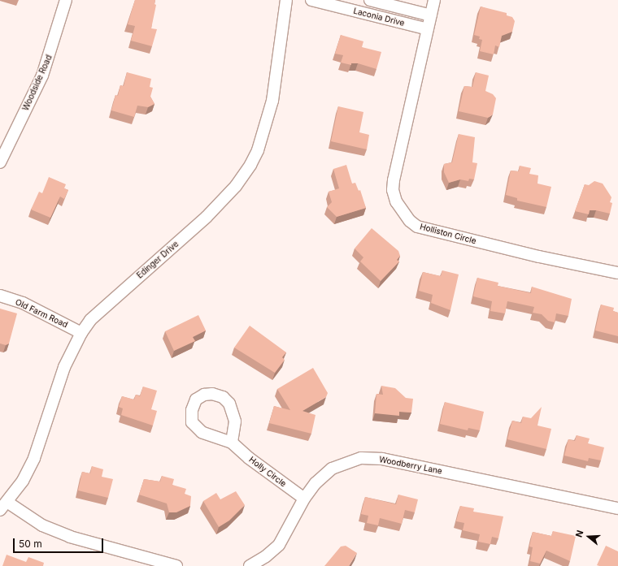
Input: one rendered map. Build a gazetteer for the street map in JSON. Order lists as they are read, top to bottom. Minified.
{"streets":{"street":["Laconia Drive","Woodside Road","Holliston Circle","Edinger Drive","Old Farm Road","Woodberry Lane","Holly Circle"]},"crossings":[["Laconia Drive","Holliston Circle"],["Edinger Drive","Old Farm Road"],["Woodberry Lane","Holly Circle"]],"scale_bar":"50 m","north":"left"}
